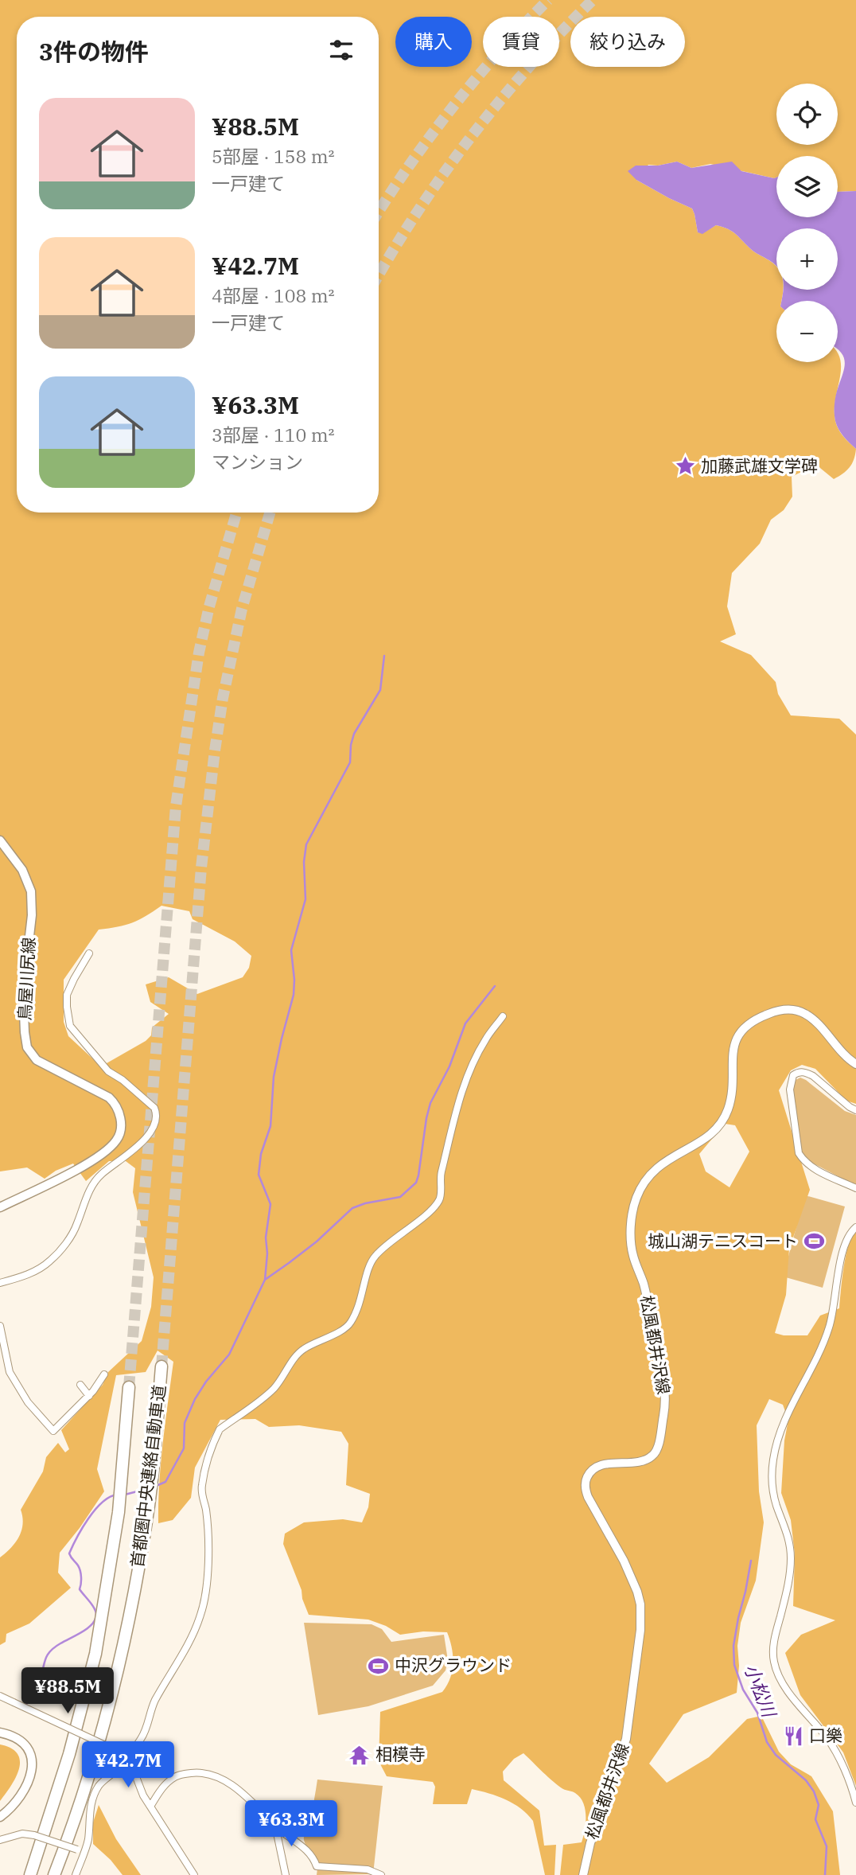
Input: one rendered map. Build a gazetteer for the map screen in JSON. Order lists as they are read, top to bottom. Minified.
{"streets":{"highway":["首都圏中央連絡自動車道"],"main road":["鳥屋川尻線"],"street":["松風都井沢線"]},"water":["小松川"],"places":{"place":["加藤武雄文学碑"],"sports":["城山湖テニスコート","中沢グラウンド"],"restaurant":["口樂"],"temple":["相模寺"]},"page":{"chip":["購入","賃貸","絞り込み"],"heading":"3件の物件","map_buttons":["+","−"],"list":[{"name":"¥88.5M","note":"5部屋 · 158 m² · 一戸建て"},{"name":"¥42.7M","note":"4部屋 · 108 m² · 一戸建て"},{"name":"¥63.3M","note":"3部屋 · 110 m² · マンション"}],"price":["¥88.5M","¥42.7M","¥63.3M"]}}
